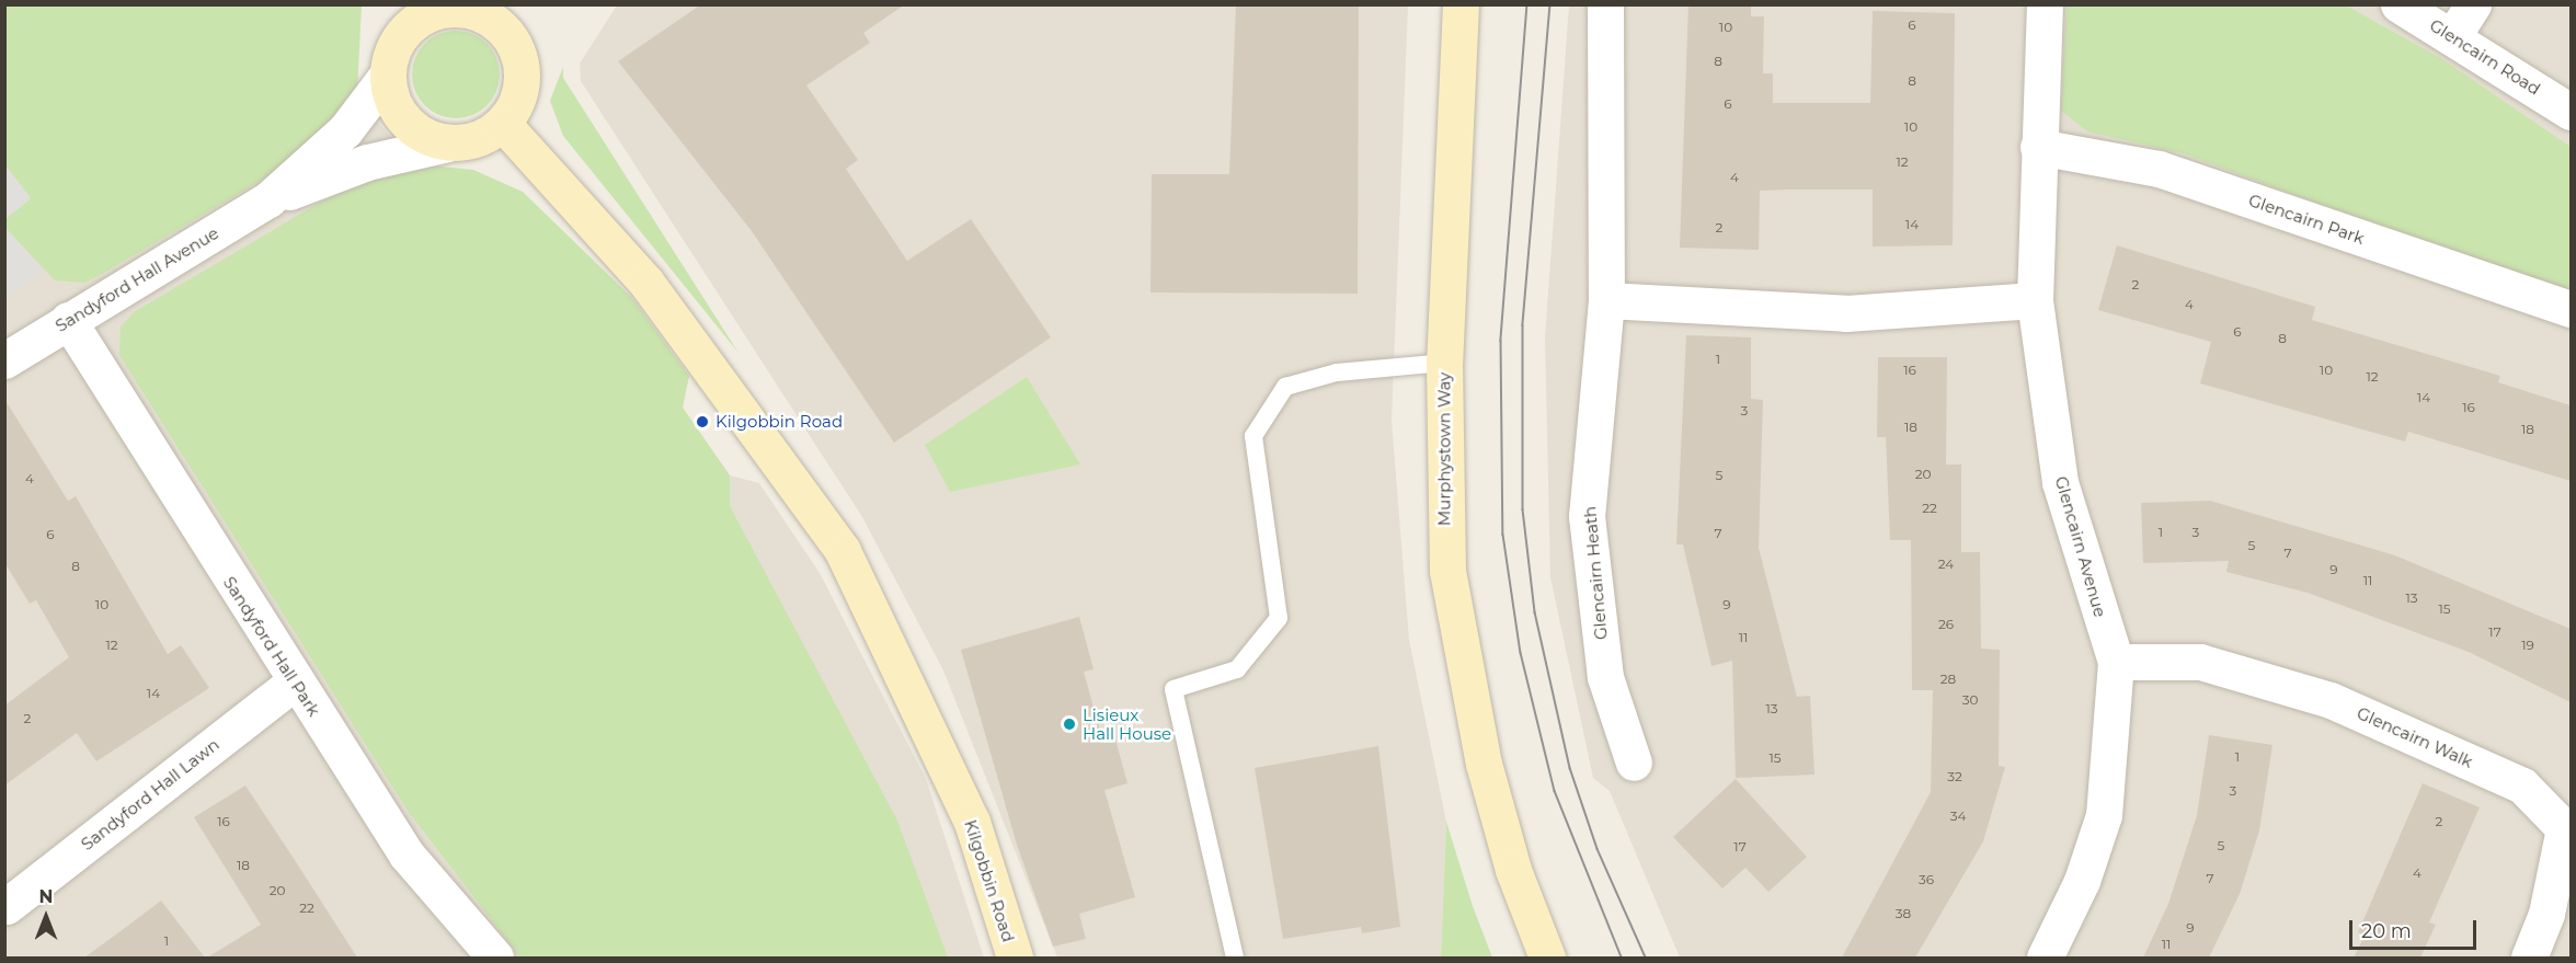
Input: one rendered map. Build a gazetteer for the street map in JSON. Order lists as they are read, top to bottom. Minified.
{"streets":{"street":["Glencairn Road","Glencairn Park","Sandyford Hall Avenue","Murphystown Way","Glencairn Avenue","Glencairn Heath","Sandyford Hall Park","Glencairn Walk","Sandyford Hall Lawn","Kilgobbin Road"]},"crossings":[["Glencairn Park","Glencairn Avenue"],["Sandyford Hall Avenue","Sandyford Hall Park"],["Sandyford Hall Avenue","Kilgobbin Road"],["Glencairn Avenue","Glencairn Walk"],["Sandyford Hall Park","Sandyford Hall Lawn"]],"places":["Kilgobbin Road","Lisieux Hall House"],"house_numbers":["6","10","8","8","6","10","12","4","14","2","2","4","6","8","1","16","10","12","14","16","3","18","18","20","5","4","22","1","3","7","6","5","7","24","8","9","11","13","10","9","15","26","17","11","12","19","28","14","30","13","2","1","15","32","3","34","16","2","5","17","18","4","7","36","20","22","38","9","1","11"],"scale_bar":"20 m","north":"top"}
